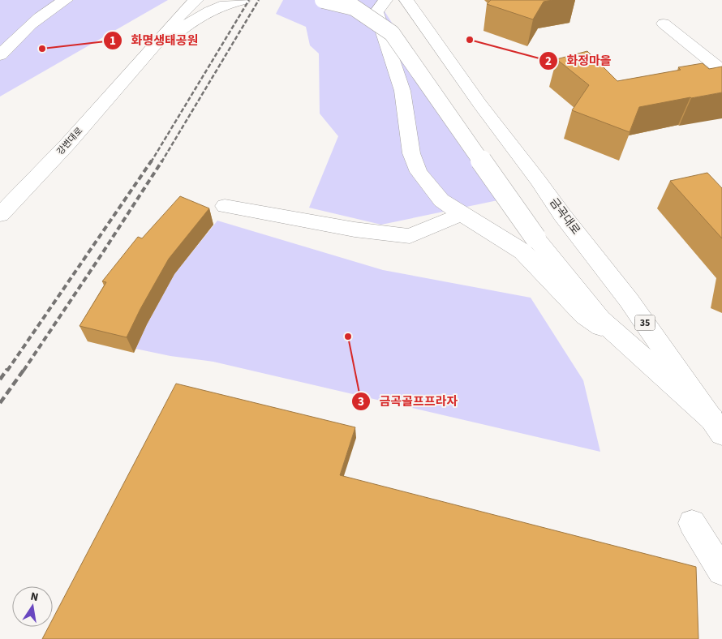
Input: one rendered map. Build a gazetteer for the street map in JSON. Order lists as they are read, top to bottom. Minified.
{"streets":{"main road":["강변대로","금곡대로","35"]},"places":["화정마을","화명생태공원","금곡골프프라자"],"north":"top"}
